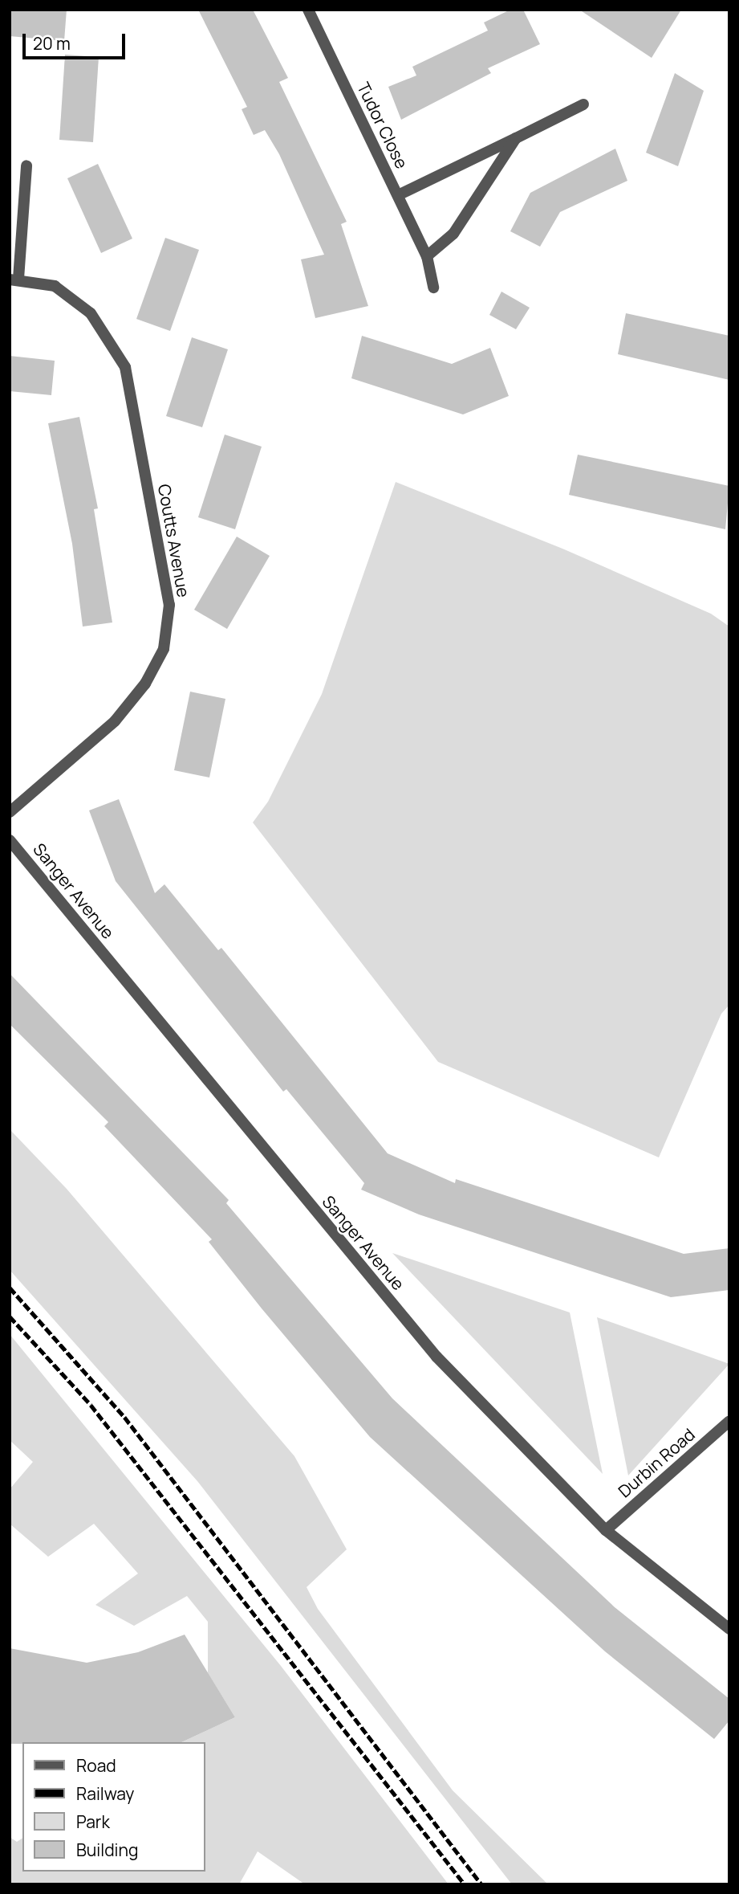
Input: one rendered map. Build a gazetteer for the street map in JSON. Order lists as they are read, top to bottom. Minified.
{"streets":{"street":["Tudor Close","Coutts Avenue","Sanger Avenue","Durbin Road"]},"crossings":[["Sanger Avenue","Durbin Road"]],"legend":["Road","Railway","Park","Building"],"scale_bar":"20 m"}
